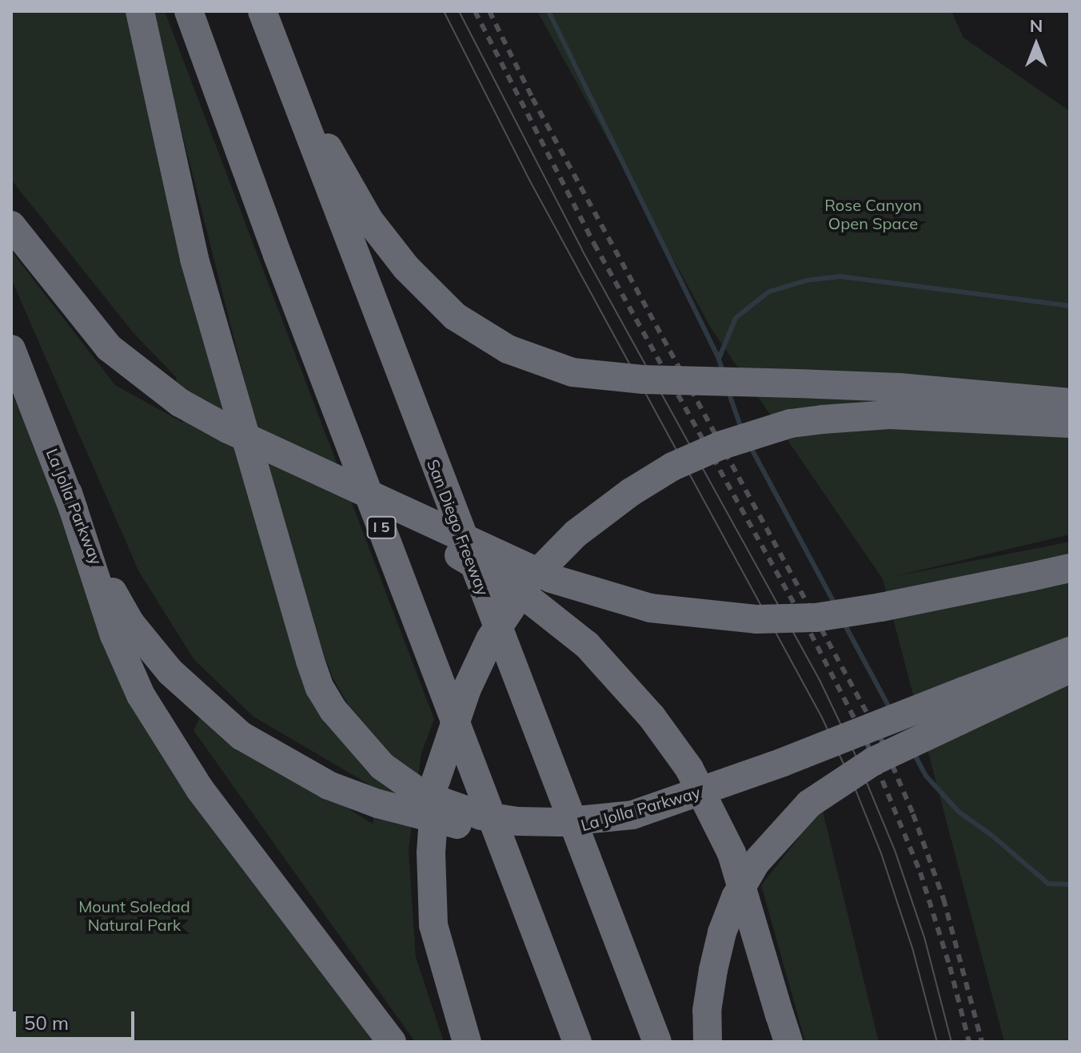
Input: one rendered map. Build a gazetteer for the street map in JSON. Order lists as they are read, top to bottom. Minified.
{"streets":{"highway":["La Jolla Parkway","I 5","San Diego Freeway"]},"parks":["Rose Canyon Open Space","Mount Soledad Natural Park"],"scale_bar":"50 m","north":"top"}
